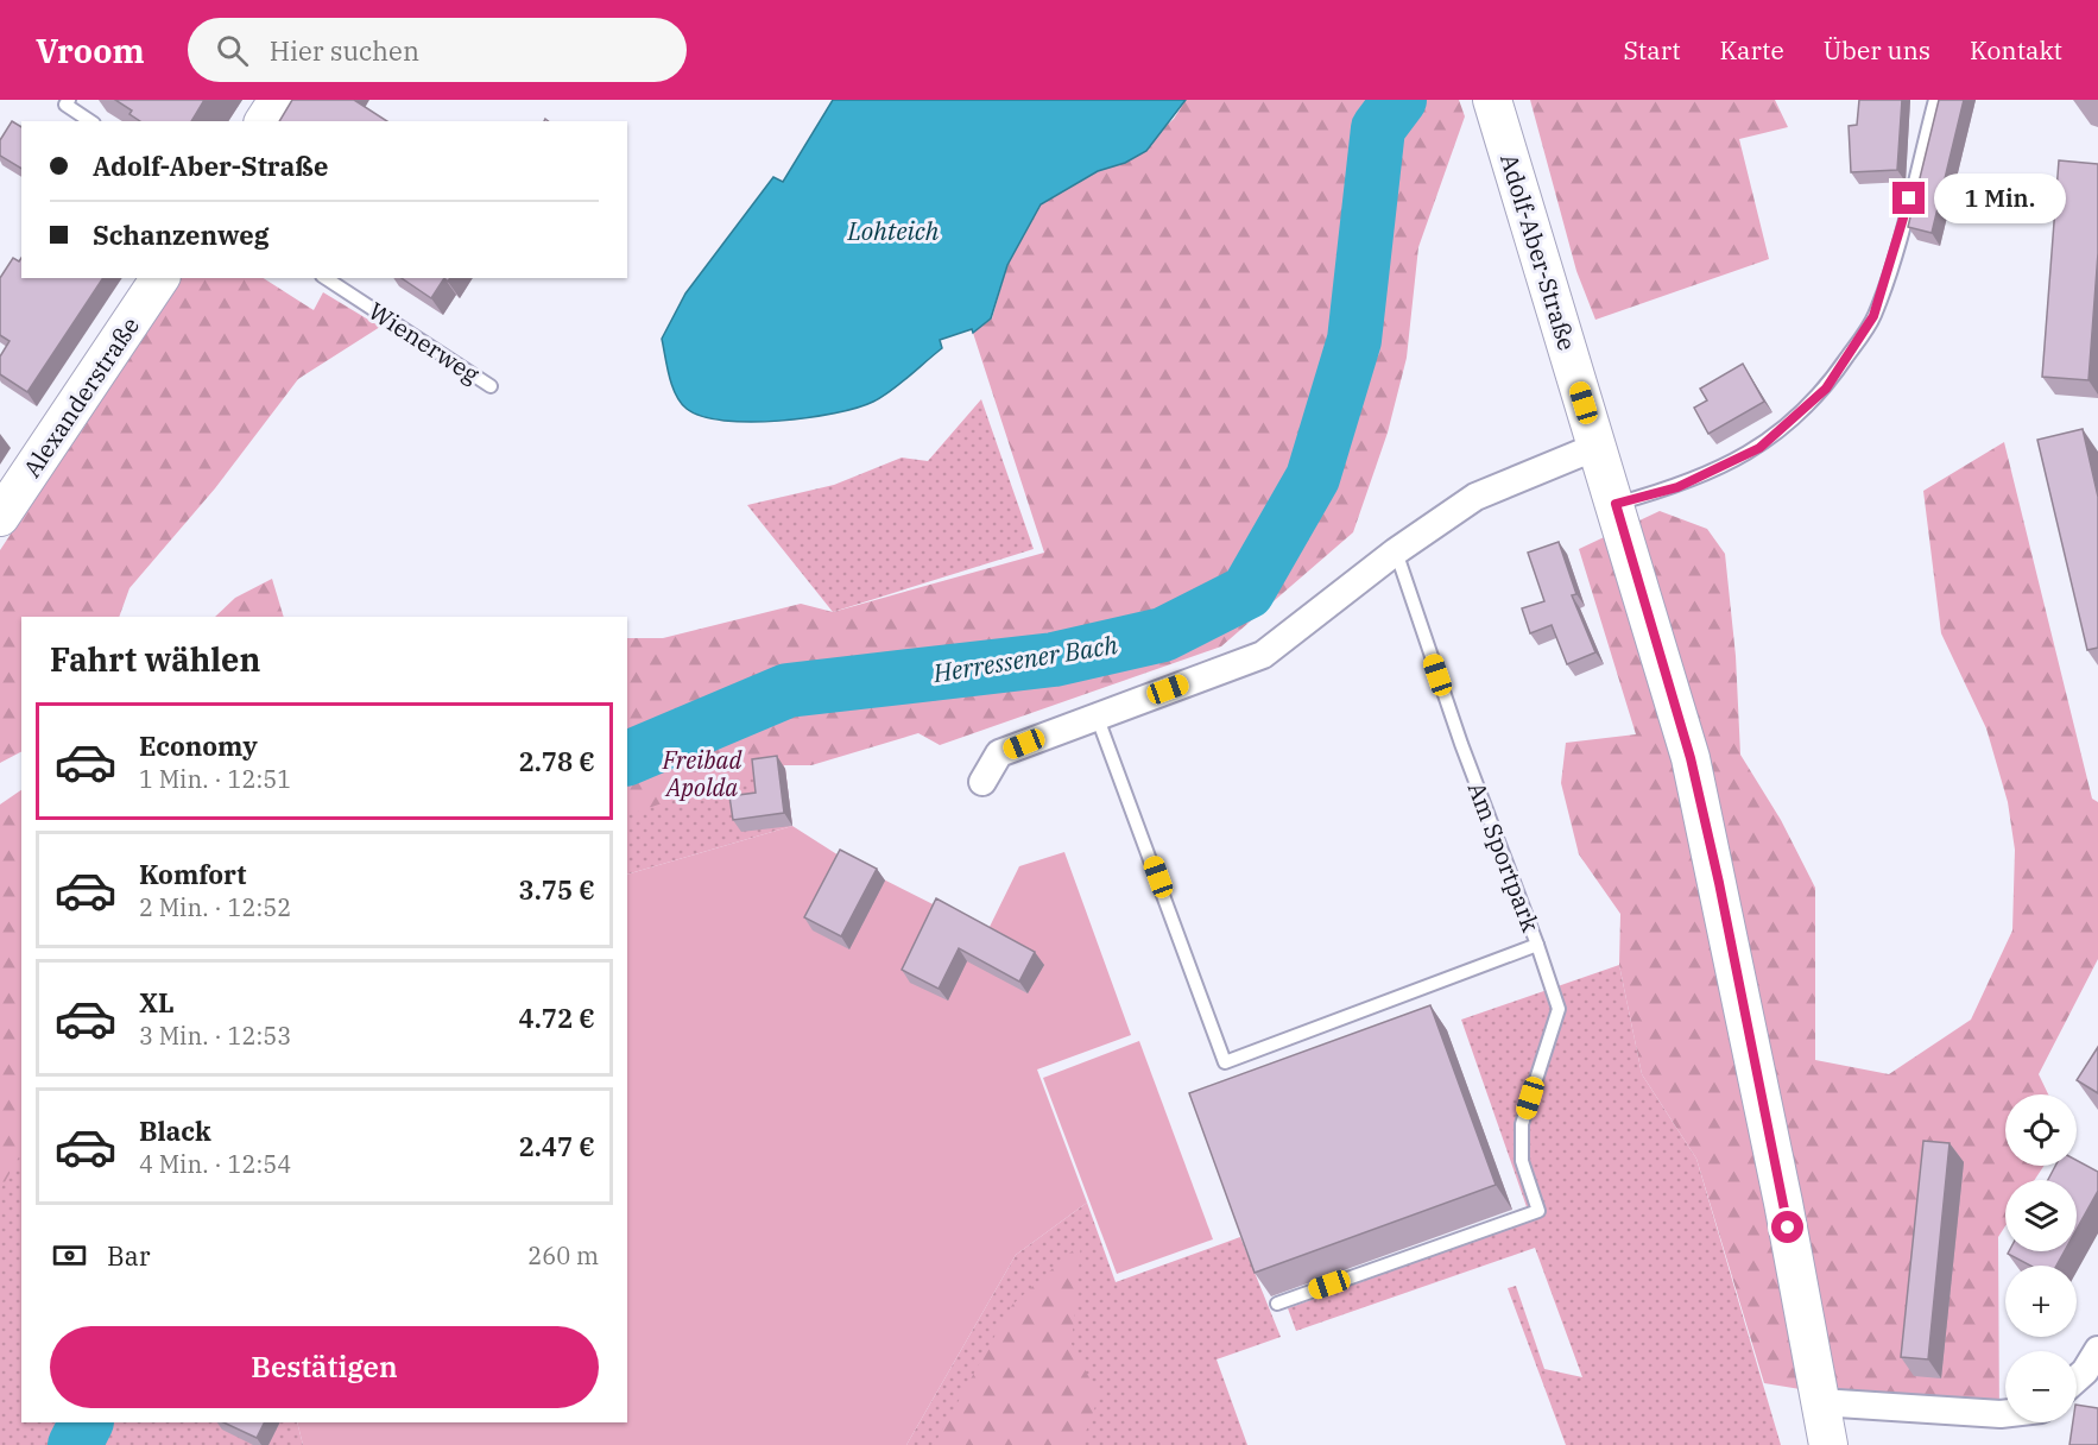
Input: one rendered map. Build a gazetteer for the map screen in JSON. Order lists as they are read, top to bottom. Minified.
{"streets":{"main road":["Adolf-Aber-Straße","Alexanderstraße"],"lane":["Wienerweg","Am Sportpark"]},"water":["Lohteich","Herressener Bach"],"parks":["Freibad Apolda"],"page":{"header":"Vroom","search":"Hier suchen","nav":["Start","Karte","Über uns","Kontakt"],"banner":["Adolf-Aber-Straße","Schanzenweg"],"bubble":"1 Min.","heading":"Fahrt wählen","list":[{"name":"Economy","note":"1 Min. · 12:51","value":"2.78 €"},{"name":"Komfort","note":"2 Min. · 12:52","value":"3.75 €"},{"name":"XL","note":"3 Min. · 12:53","value":"4.72 €"},{"name":"Black","note":"4 Min. · 12:54","value":"2.47 €"}],"map_buttons":["+","−"],"pay":["Bar","260 m"],"buttons":"Bestätigen"}}
